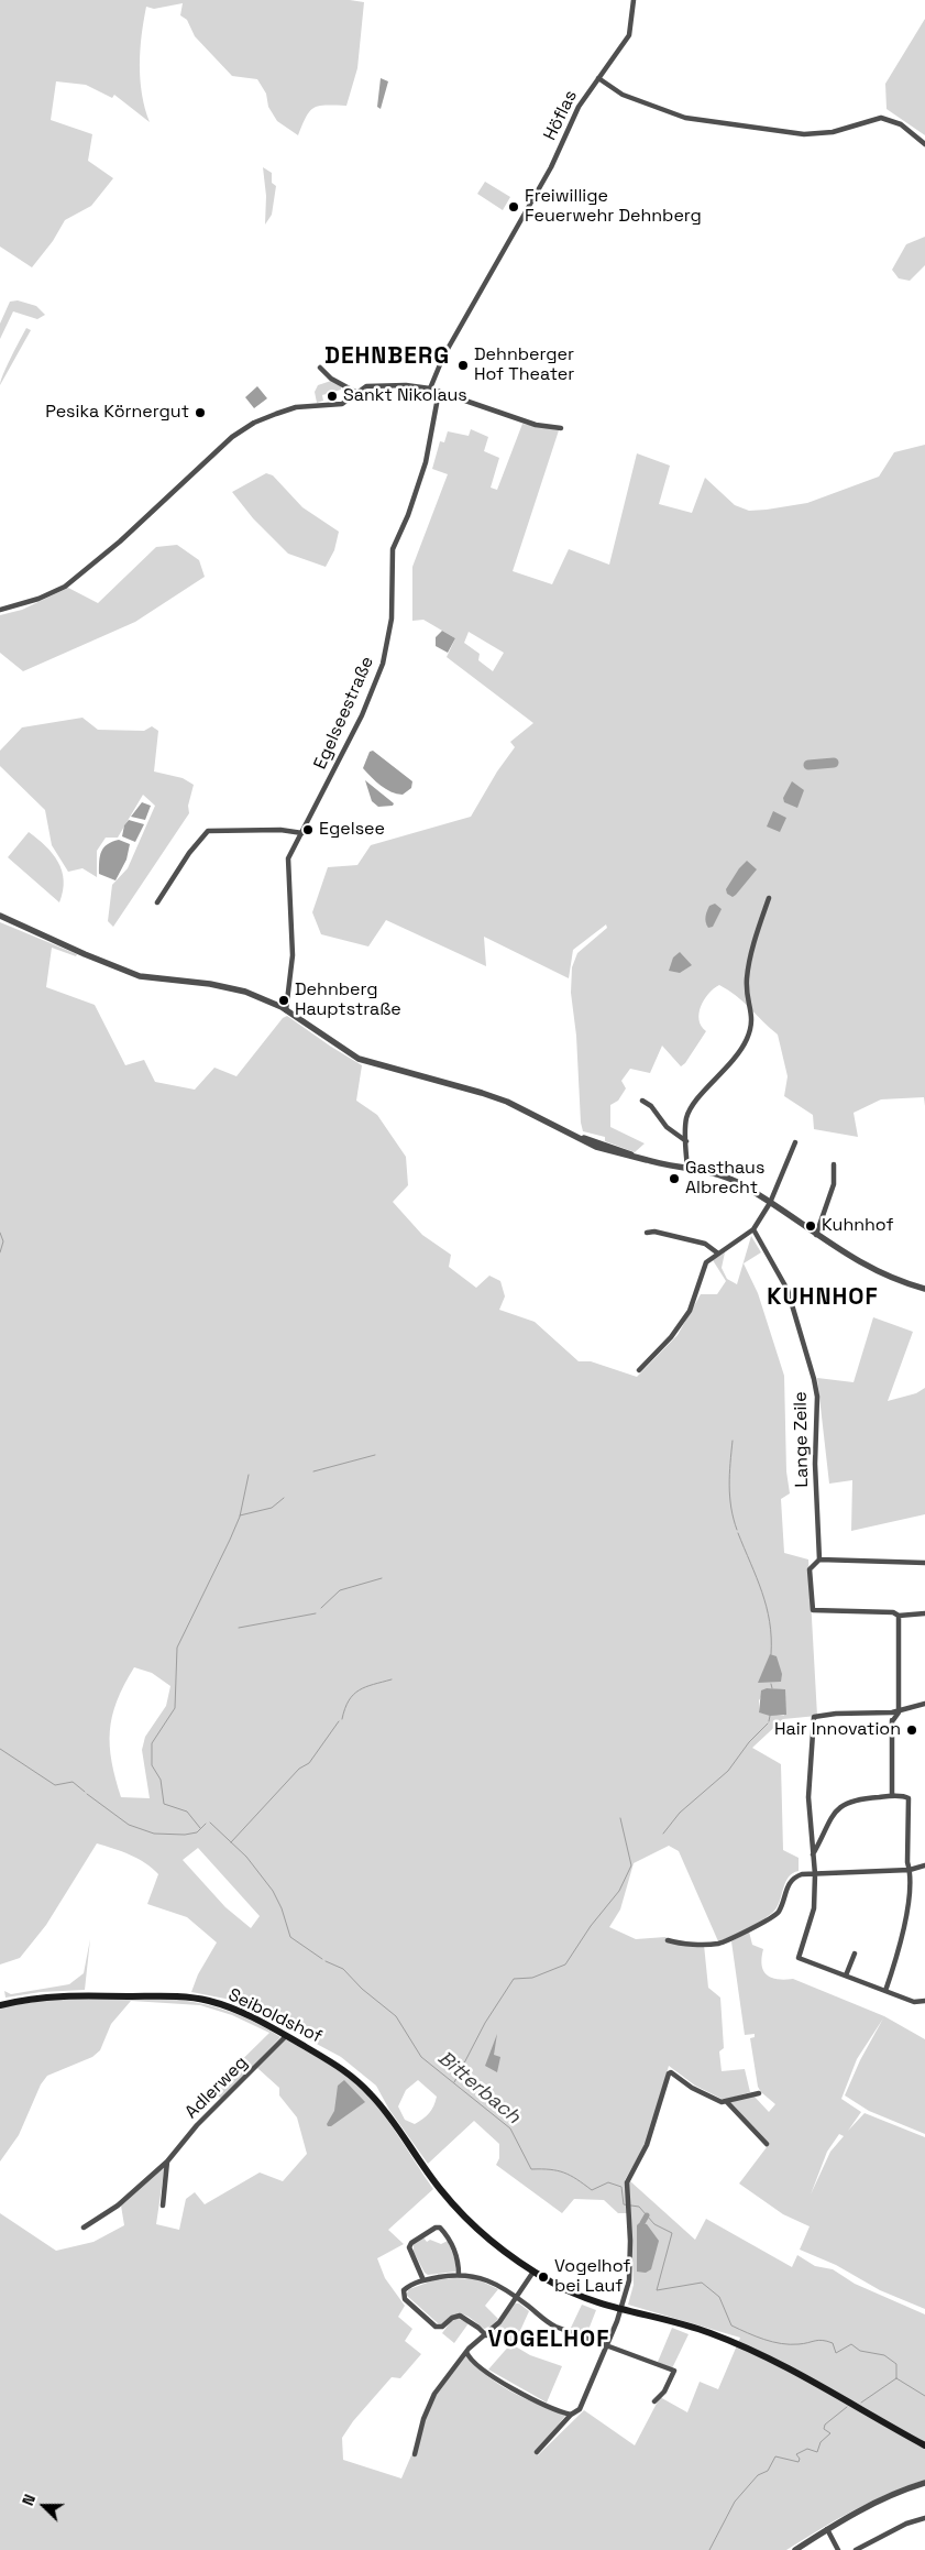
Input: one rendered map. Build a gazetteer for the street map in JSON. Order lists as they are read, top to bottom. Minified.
{"streets":{"main road":["Seiboldshof"],"street":["Höflas","Egelseestraße","Lange Zeile","Adlerweg"]},"crossings":[["Seiboldshof","Adlerweg"]],"districts":["DEHNBERG","KUHNHOF","VOGELHOF"],"water":["Bitterbach"],"places":["Freiwillige Feuerwehr Dehnberg","Dehnberger Hof Theater","Sankt Nikolaus","Pesika Körnergut","Egelsee","Dehnberg Hauptstraße","Gasthaus Albrecht","Kuhnhof","Hair Innovation","Vogelhof bei Lauf"],"north":"left"}
